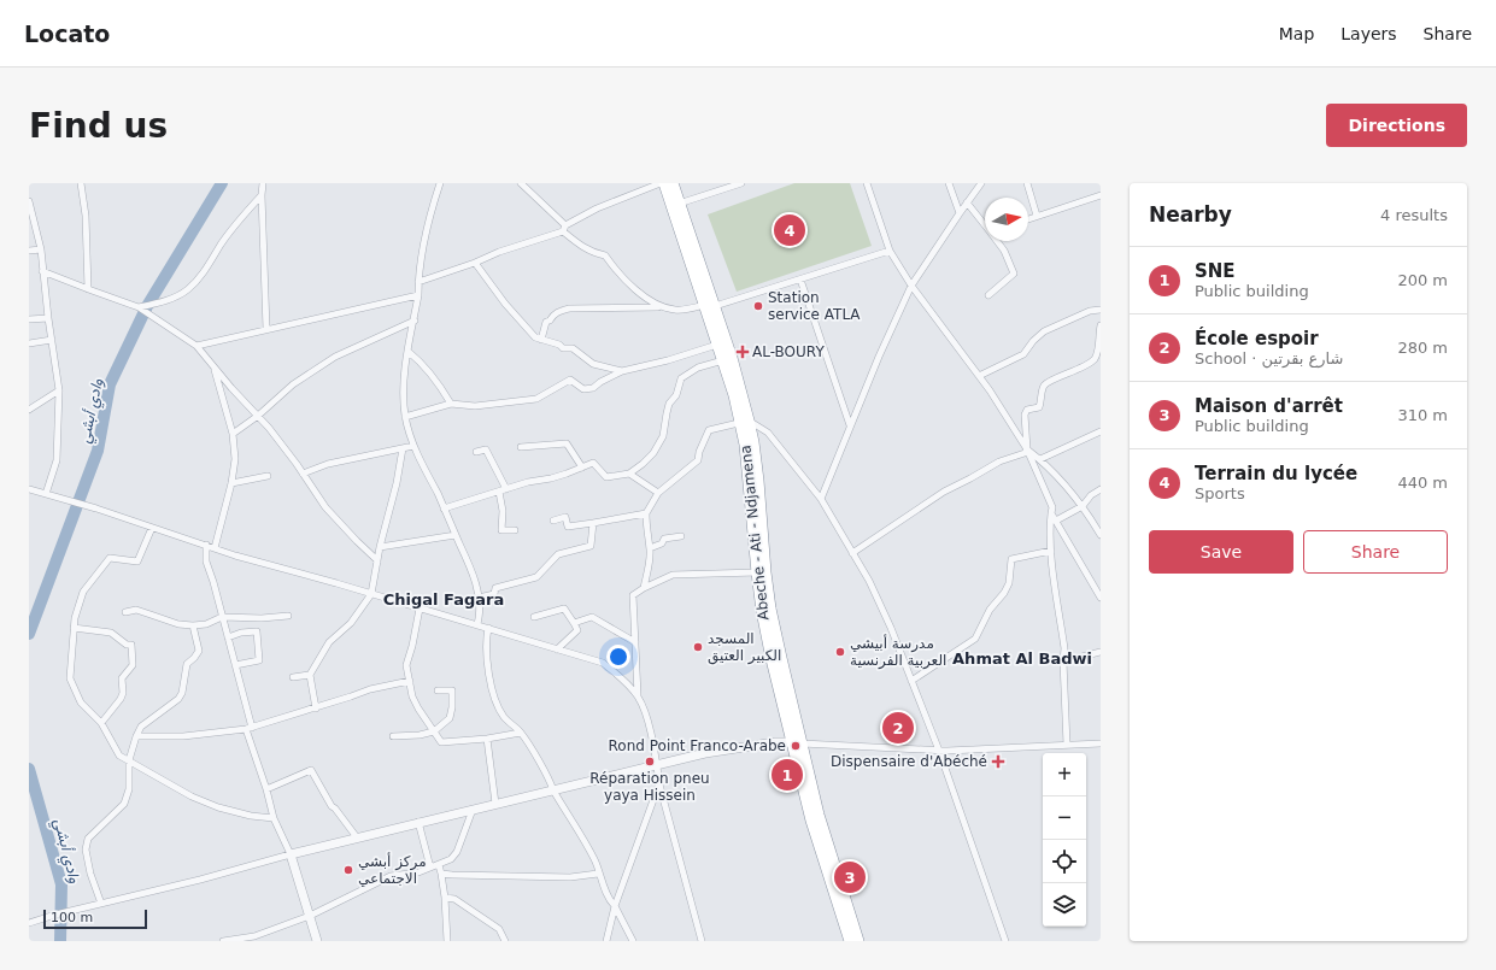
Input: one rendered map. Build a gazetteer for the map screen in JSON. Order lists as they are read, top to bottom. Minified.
{"streets":{"highway":["Abeche - Ati - Ndjamena"]},"districts":["Chigal Fagara","Ahmat Al Badwi"],"water":["وادي أبشي"],"places":{"other":["Station service ATLA","المسجد الكبير العتيق","مدرسة أبيشي العربية الفرنسية","Rond Point Franco-Arabe","Réparation pneu yaya Hissein","مركز أبشي الاجتماعي"],"health":["AL-BOURY","Dispensaire d'Abéché"]},"scale_bar":"100 m","north":"right","page":{"header":"Locato","nav":["Map","Layers","Share"],"buttons":["Directions",["Save","Share"]],"title":"Find us","heading":["Nearby","4 results"],"pins":["4","2","1","3"],"list":[{"mark":"1","name":"SNE","note":"Public building","value":"200 m"},{"mark":"2","name":"École espoir","note":"School · شارع بقرتين","value":"280 m"},{"mark":"3","name":"Maison d'arrêt","note":"Public building","value":"310 m"},{"mark":"4","name":"Terrain du lycée","note":"Sports","value":"440 m"}],"map_buttons":["+","−"],"scale":"100 m"}}
